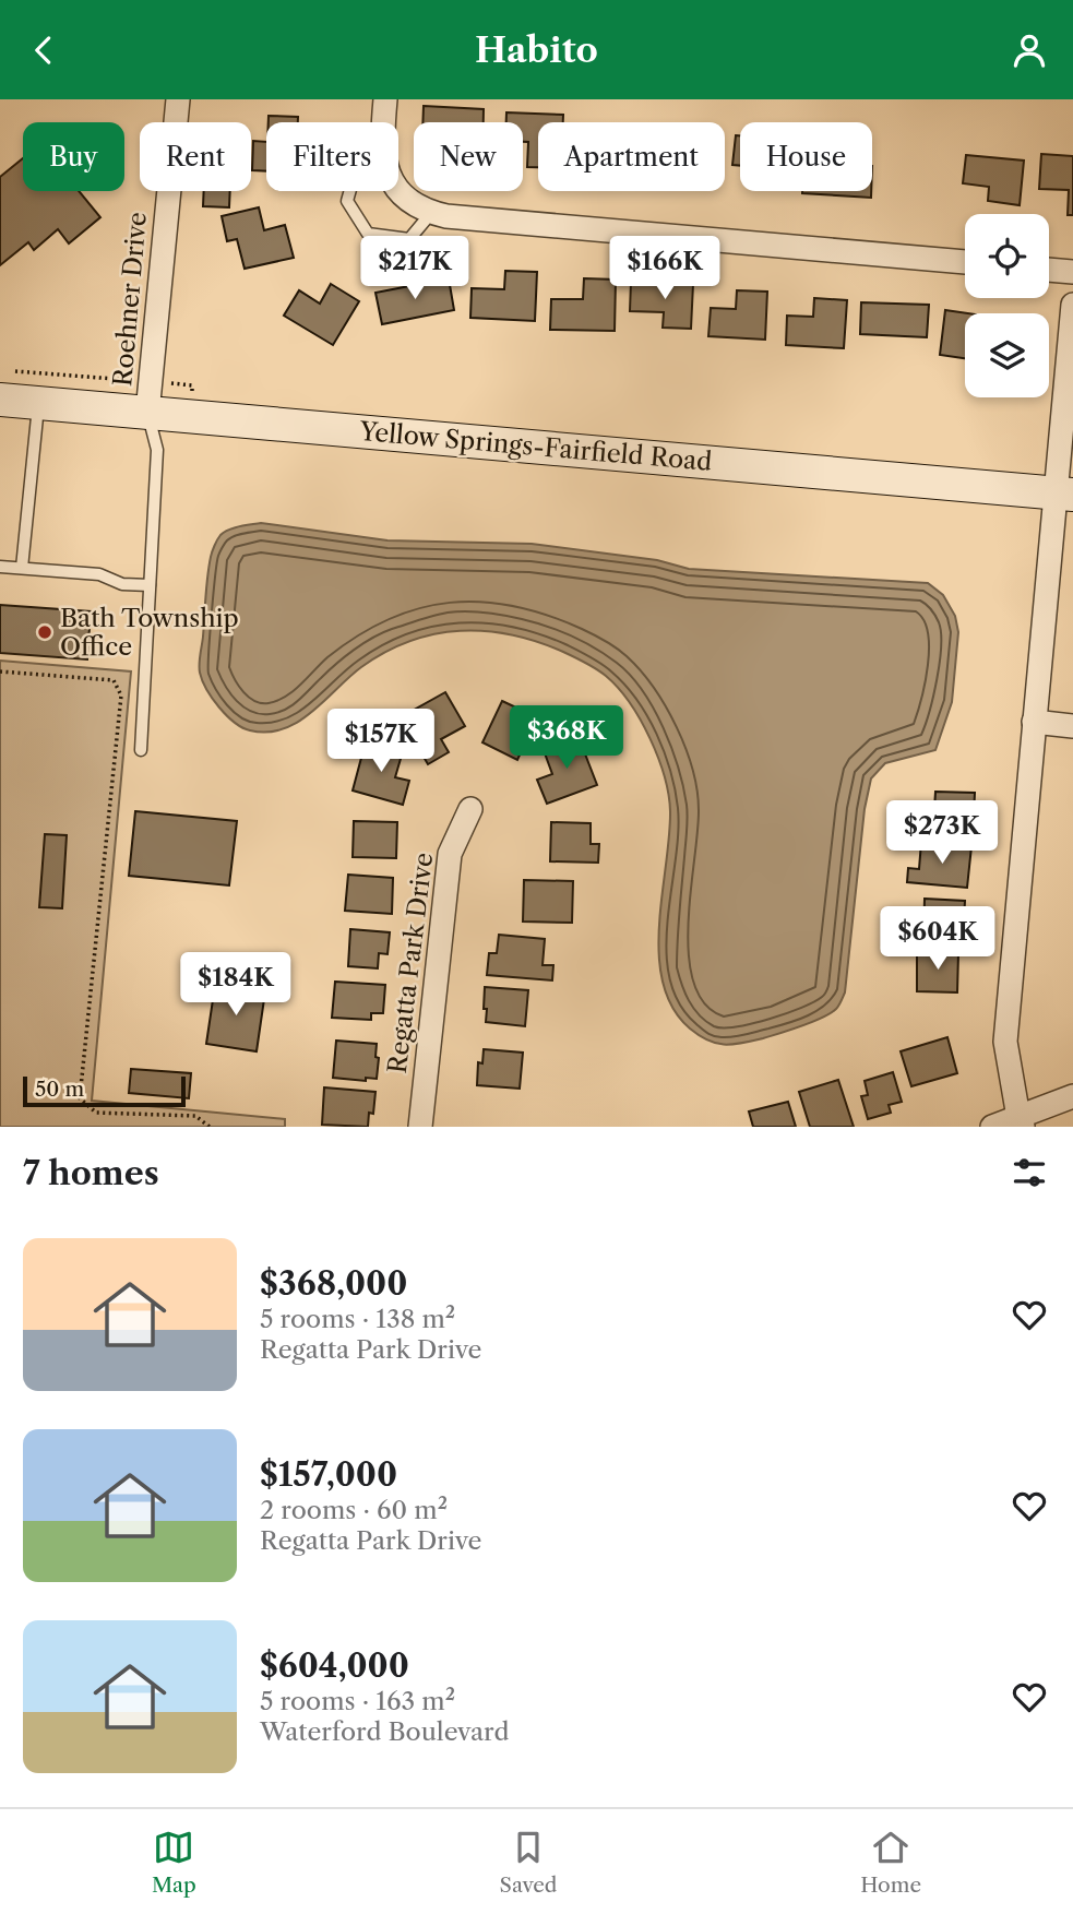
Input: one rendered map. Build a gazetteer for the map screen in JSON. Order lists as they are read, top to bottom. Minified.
{"streets":{"main road":["Yellow Springs-Fairfield Road"],"street":["Roehner Drive","Regatta Park Drive"]},"crossings":[["Roehner Drive","Yellow Springs-Fairfield Road"]],"places":["Bath Township Office"],"scale_bar":"50 m","page":{"header":"Habito","chip":["Buy","Rent","Filters","New","Apartment","House"],"price":["$217K","$166K","$368K","$157K","$273K","$604K","$184K"],"scale":"50 m","heading":"7 homes","list":[{"name":"$368,000","note":"5 rooms · 138 m² · Regatta Park Drive"},{"name":"$157,000","note":"2 rooms · 60 m² · Regatta Park Drive"},{"name":"$604,000","note":"5 rooms · 163 m² · Waterford Boulevard"}],"tabs":["Map","Saved","Home"]}}
